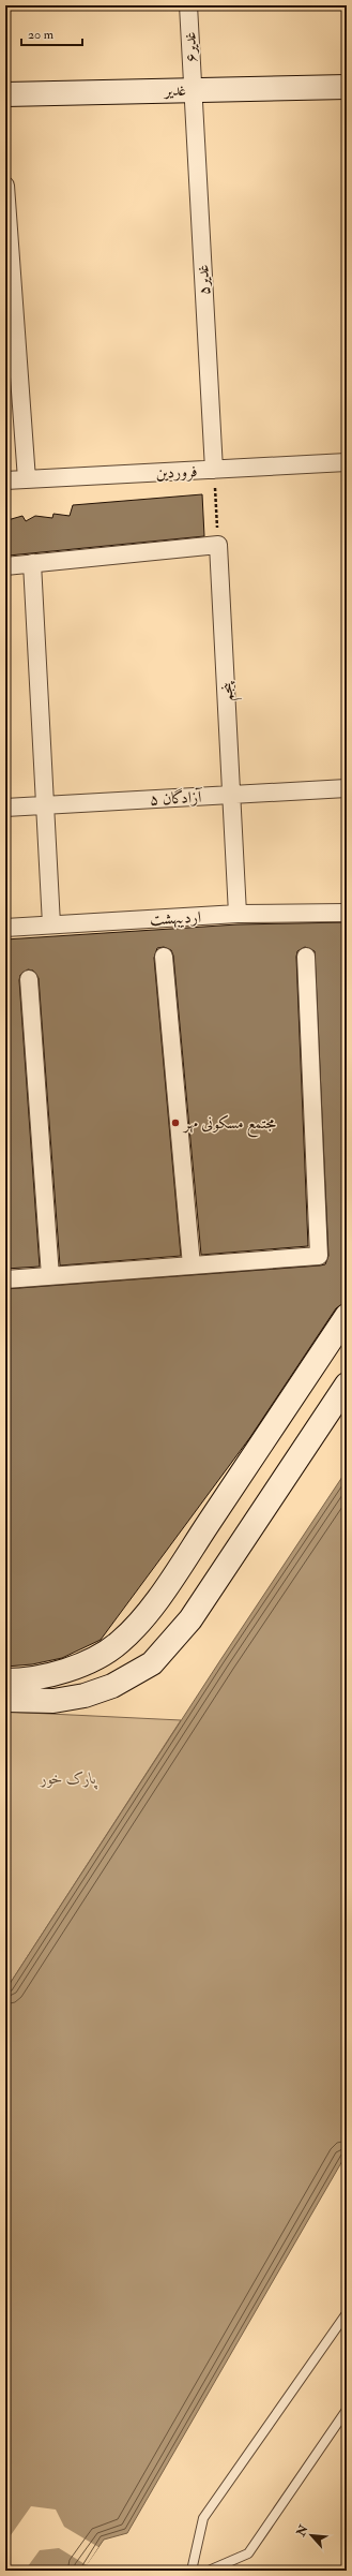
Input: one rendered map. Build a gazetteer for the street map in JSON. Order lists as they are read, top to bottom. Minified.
{"streets":{"street":["غدیر۶","غدیر","غدیر۵","فروردین","پنجم","آزادگان ۵","اردیبهشت"]},"crossings":[["غدیر۶","غدیر"],["غدیر۶","غدیر۵"],["غدیر","غدیر۵"],["غدیر۵","فروردین"],["پنجم","آزادگان ۵"],["پنجم","اردیبهشت"]],"parks":["پارک خور"],"places":["مجتمع مسکونی مهر"],"scale_bar":"20 m","north":"top left"}
